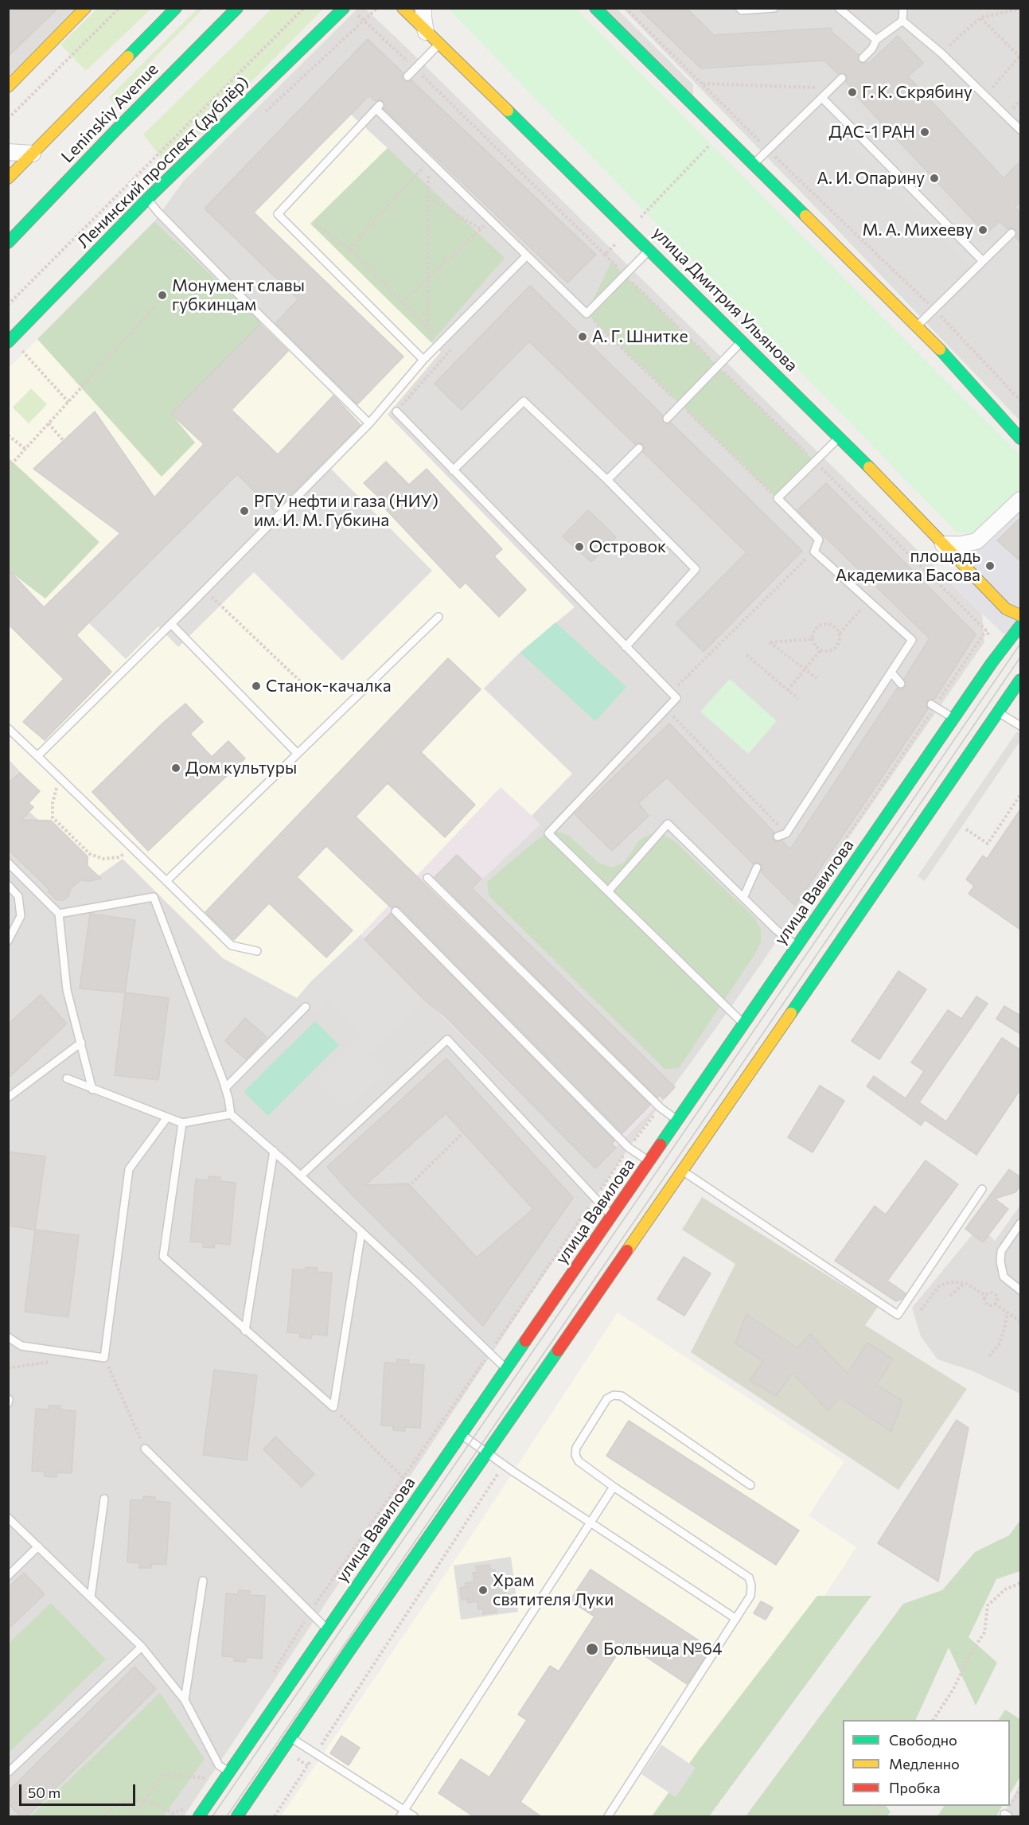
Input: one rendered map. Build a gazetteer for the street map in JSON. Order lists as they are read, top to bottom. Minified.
{"streets":{"main road":["Leninskiy Avenue","Ленинский проспект (дублёр)","улица Дмитрия Ульянова","улица Вавилова"]},"places":["Г. К. Скрябину","ДАС-1 РАН","А. И. Опарину","М. А. Михееву","Монумент славы губкинцам","А. Г. Шнитке","РГУ нефти и газа (НИУ) им. И. М. Губкина","Островок","площадь Академика Басова","Cтанок-качалка","Дом культуры","Храм святителя Луки","Больница №64"],"legend":["Свободно","Медленно","Пробка"],"scale_bar":"50 m"}
